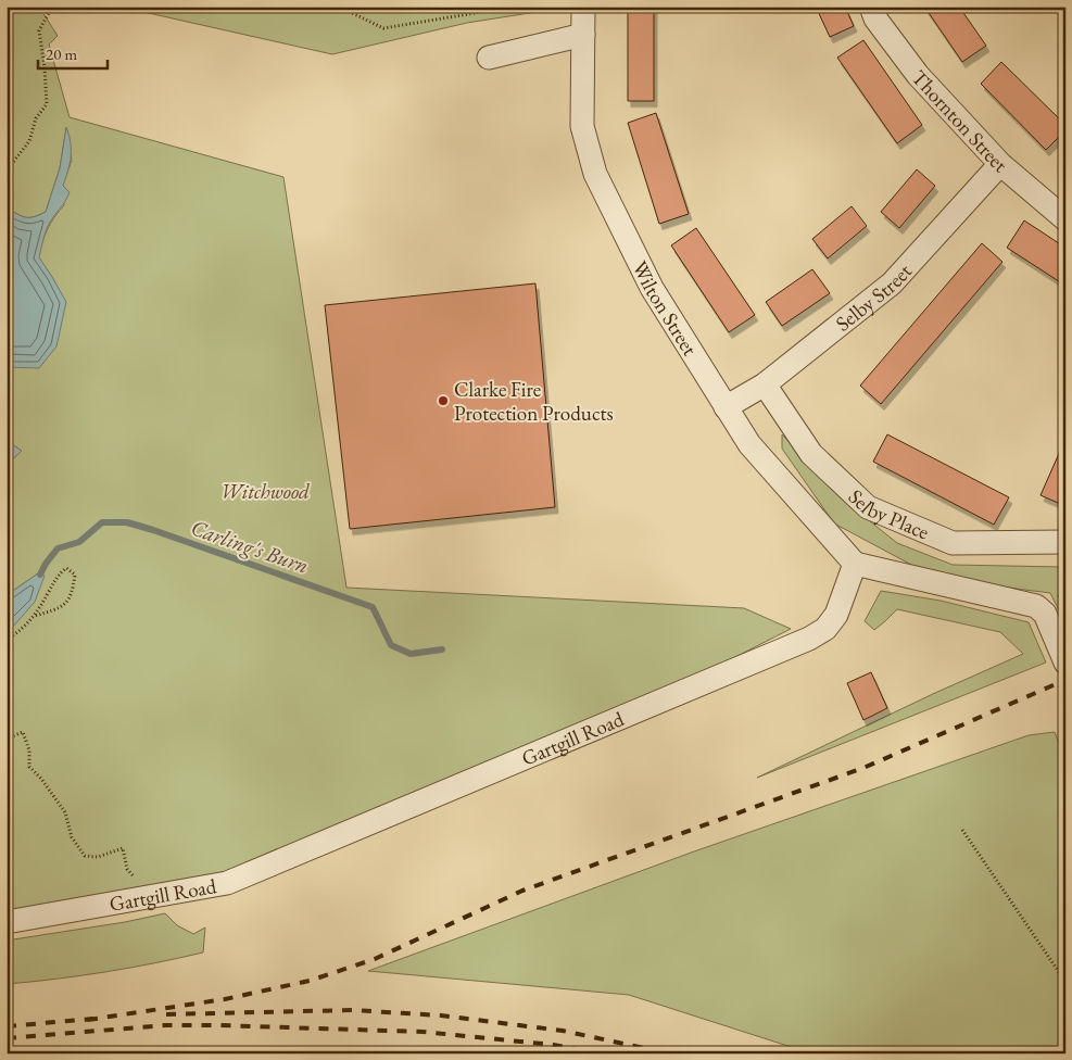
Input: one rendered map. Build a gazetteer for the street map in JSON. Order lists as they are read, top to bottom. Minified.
{"streets":{"street":["Thornton Street","Selby Street","Wilton Street","Selby Place","Gartgill Road"]},"crossings":[["Thornton Street","Selby Street"],["Selby Street","Wilton Street"],["Selby Street","Selby Place"],["Wilton Street","Gartgill Road"]],"water":["Carling's Burn"],"parks":["Witchwood"],"places":["Clarke Fire Protection Products"],"scale_bar":"20 m"}
